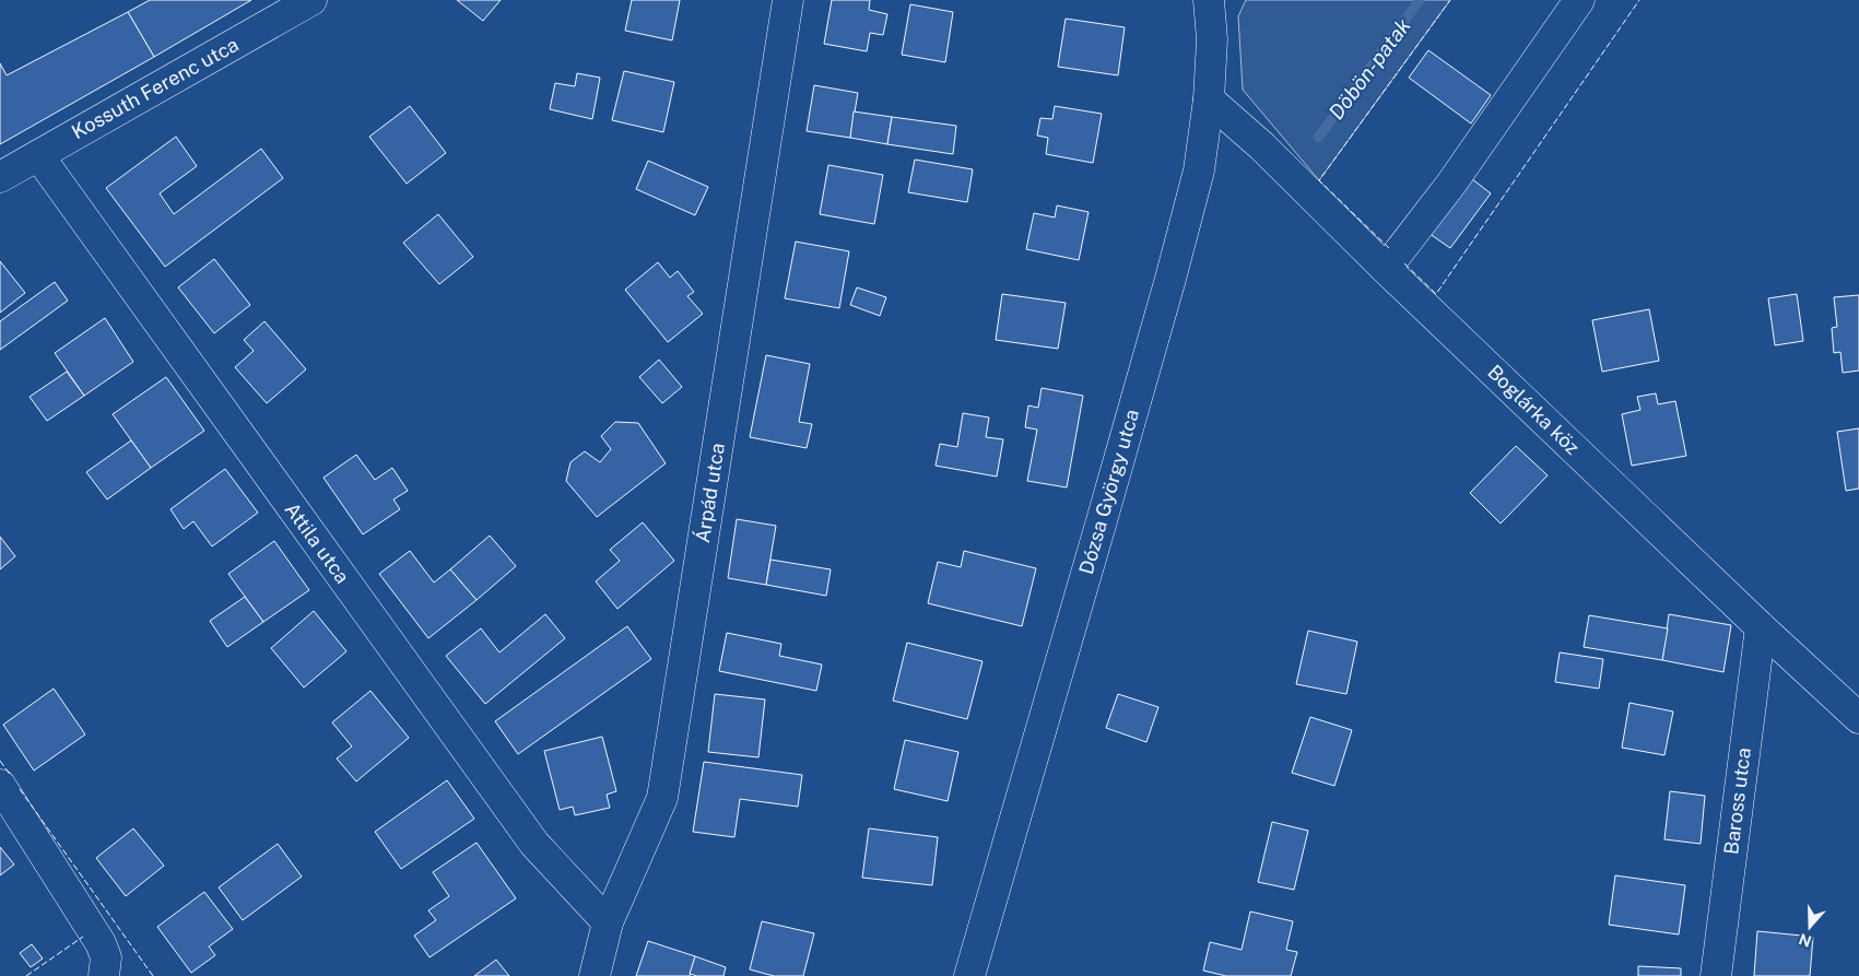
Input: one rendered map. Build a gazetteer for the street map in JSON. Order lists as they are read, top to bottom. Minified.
{"streets":{"street":["Kossuth Ferenc utca","Boglárka köz","Dózsa György utca","Árpád utca","Attila utca","Baross utca"]},"crossings":[["Kossuth Ferenc utca","Attila utca"],["Boglárka köz","Dózsa György utca"],["Boglárka köz","Baross utca"],["Árpád utca","Attila utca"]],"water":["Döbön-patak"],"north":"bottom"}
